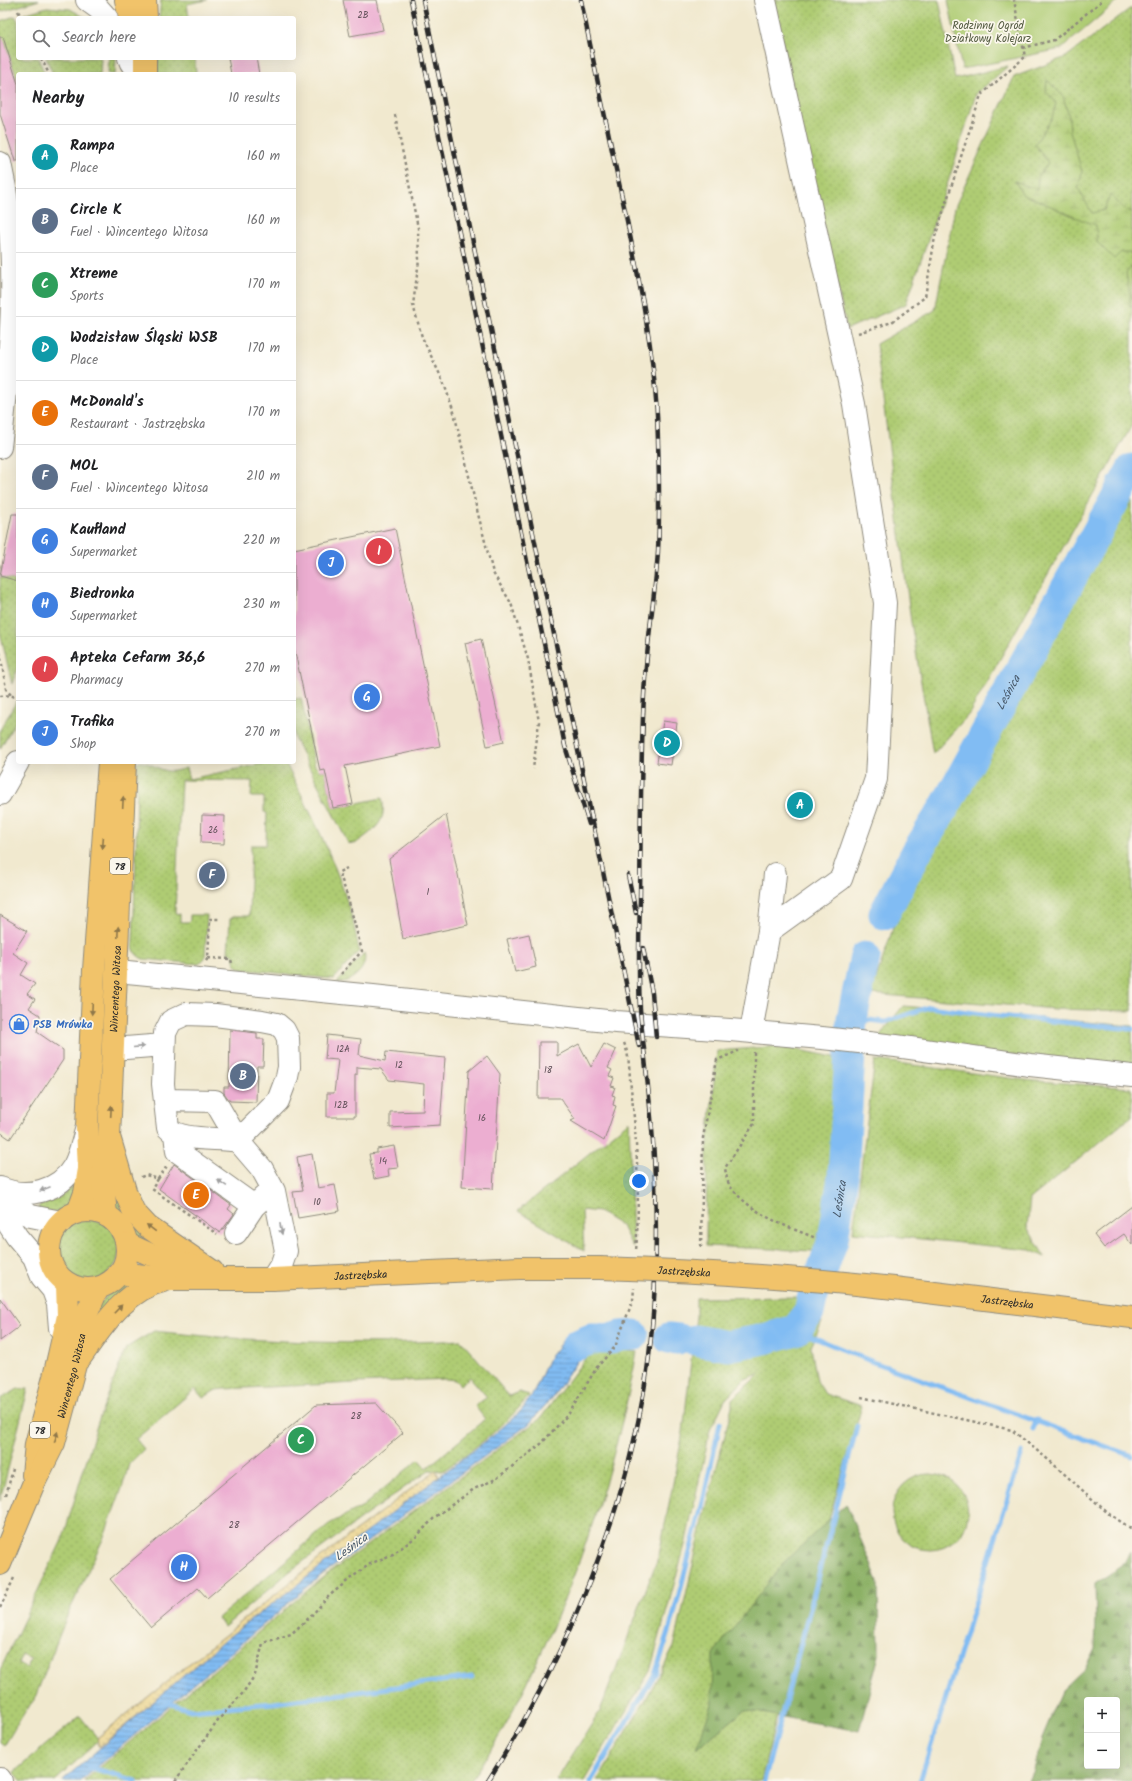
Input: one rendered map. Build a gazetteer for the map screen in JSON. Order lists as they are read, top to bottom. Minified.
{"streets":{"main road":["78","Wincentego Witosa","Jastrzębska"]},"crossings":[["78","Wincentego Witosa"],["78","Jastrzębska"],["Wincentego Witosa","Jastrzębska"]],"water":["Leśnica"],"parks":["Rodzinny Ogród Działkowy Kolejarz"],"places":{"shop":["PSB Mrówka"]},"house_numbers":["2B","26","1","12A","12","18","12B","16","14","10","28","28"],"page":{"search":"Search here","heading":["Nearby","10 results"],"list":[{"mark":"A","name":"Rampa","note":"Place","value":"160 m"},{"mark":"B","name":"Circle K","note":"Fuel · Wincentego Witosa","value":"160 m"},{"mark":"C","name":"Xtreme","note":"Sports","value":"170 m"},{"mark":"D","name":"Wodzisław Śląski WSB","note":"Place","value":"170 m"},{"mark":"E","name":"McDonald's","note":"Restaurant · Jastrzębska","value":"170 m"},{"mark":"F","name":"MOL","note":"Fuel · Wincentego Witosa","value":"210 m"},{"mark":"G","name":"Kaufland","note":"Supermarket","value":"220 m"},{"mark":"H","name":"Biedronka","note":"Supermarket","value":"230 m"},{"mark":"I","name":"Apteka Cefarm 36,6","note":"Pharmacy","value":"270 m"},{"mark":"J","name":"Trafika","note":"Shop","value":"270 m"}],"pins":["I","J","G","D","A","F","B","E","C","H"],"map_buttons":["+","−"]}}
